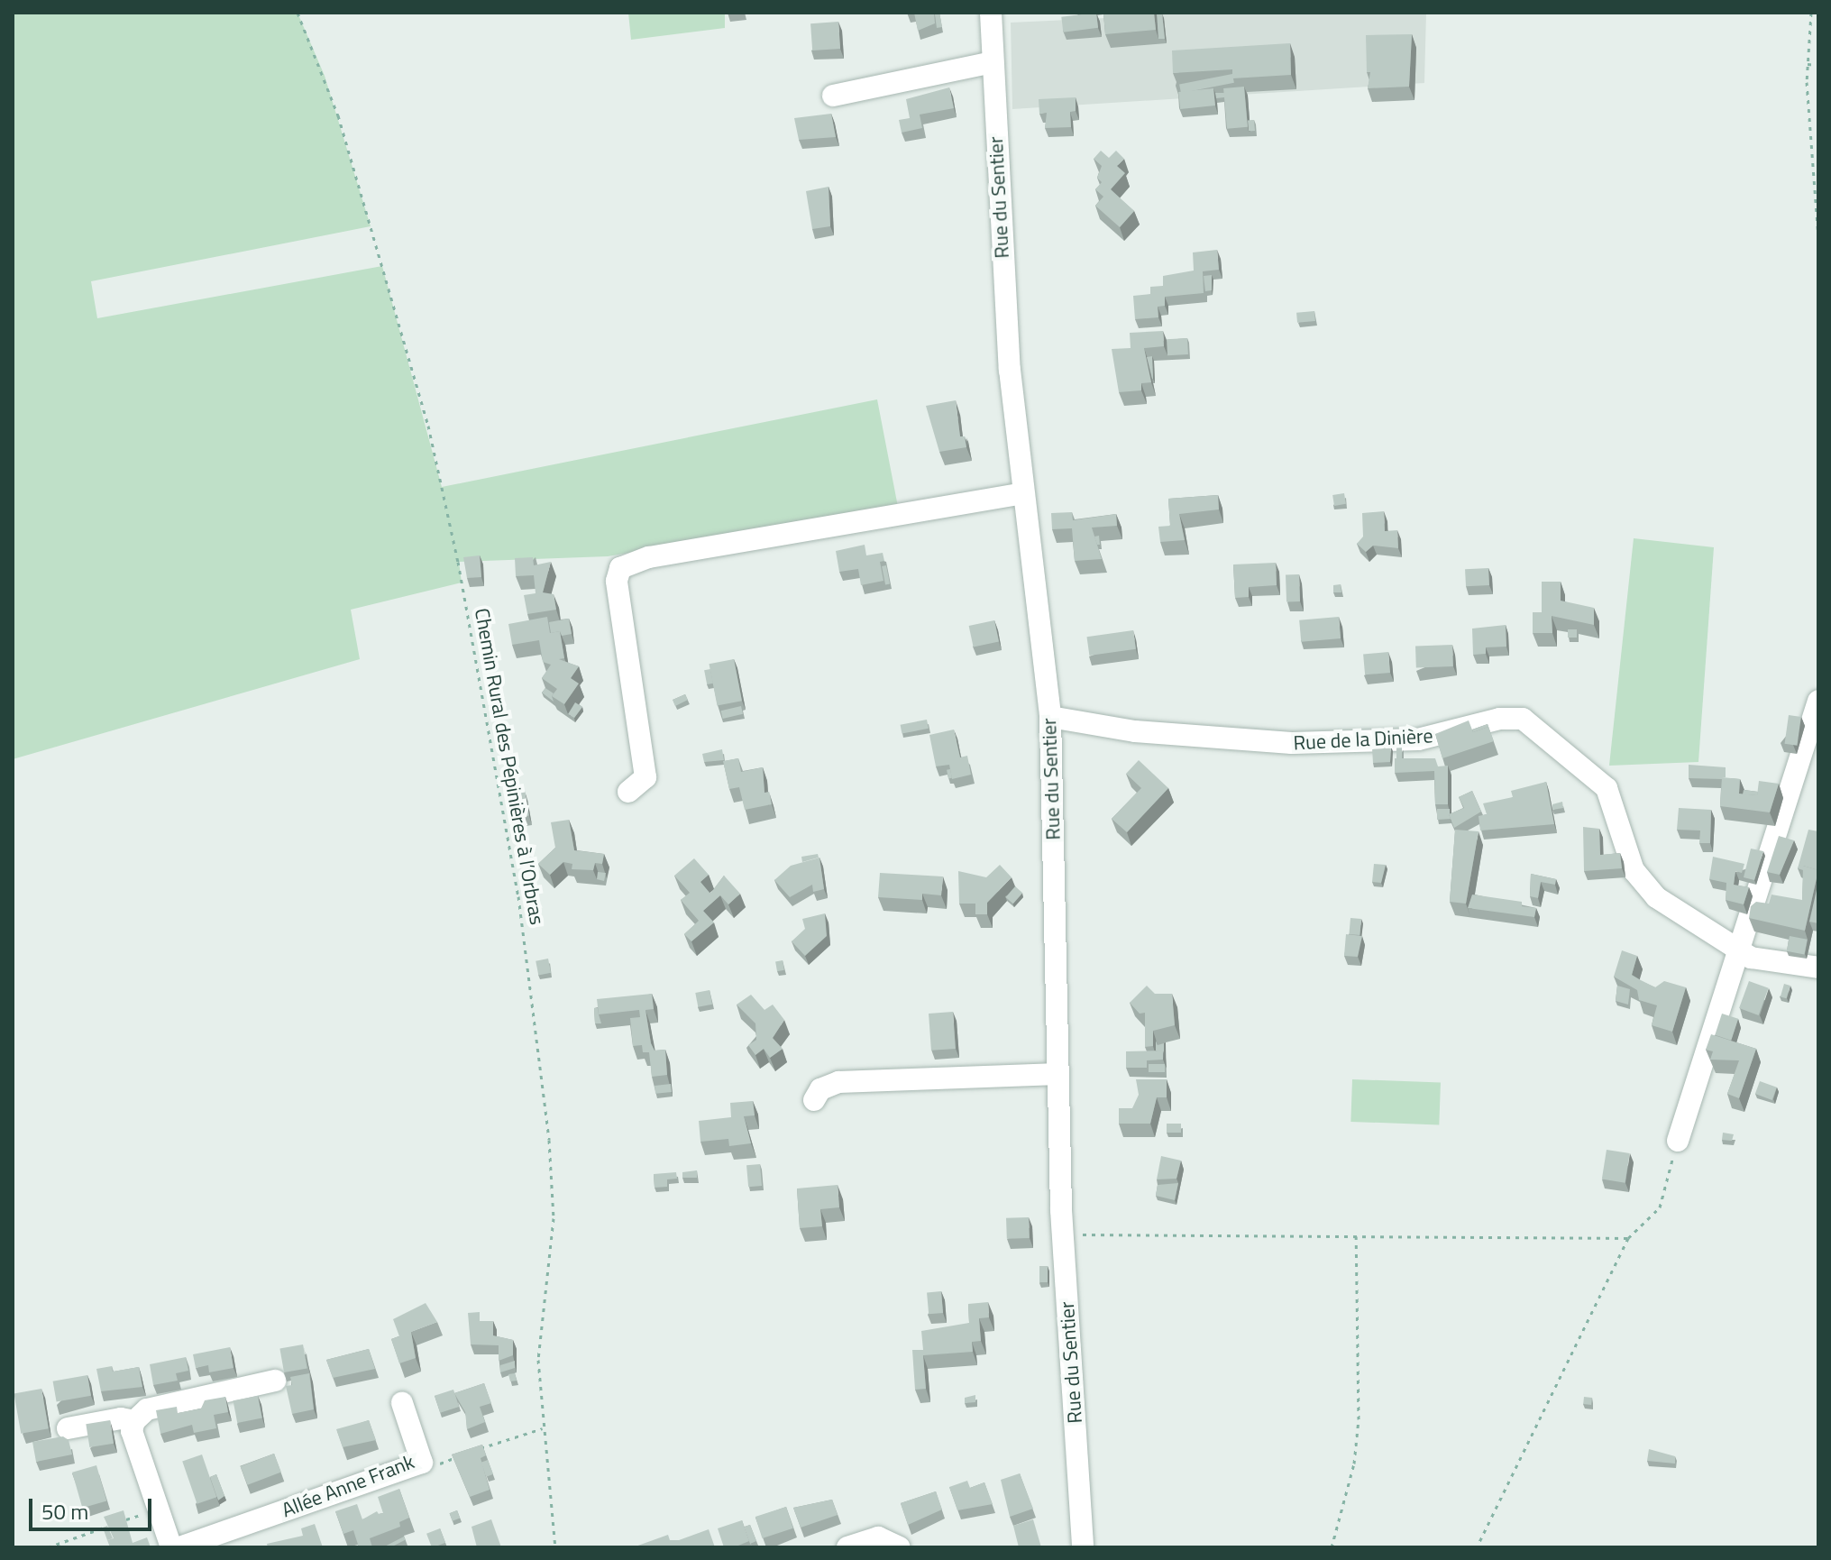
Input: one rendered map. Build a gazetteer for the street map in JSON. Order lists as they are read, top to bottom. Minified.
{"streets":{"street":["Rue du Sentier","Rue de la Dinière","Allée Anne Frank"],"path":["Chemin Rural des Pépinières à l’Orbras"]},"crossings":[["Rue du Sentier","Rue de la Dinière"]],"scale_bar":"50 m"}
